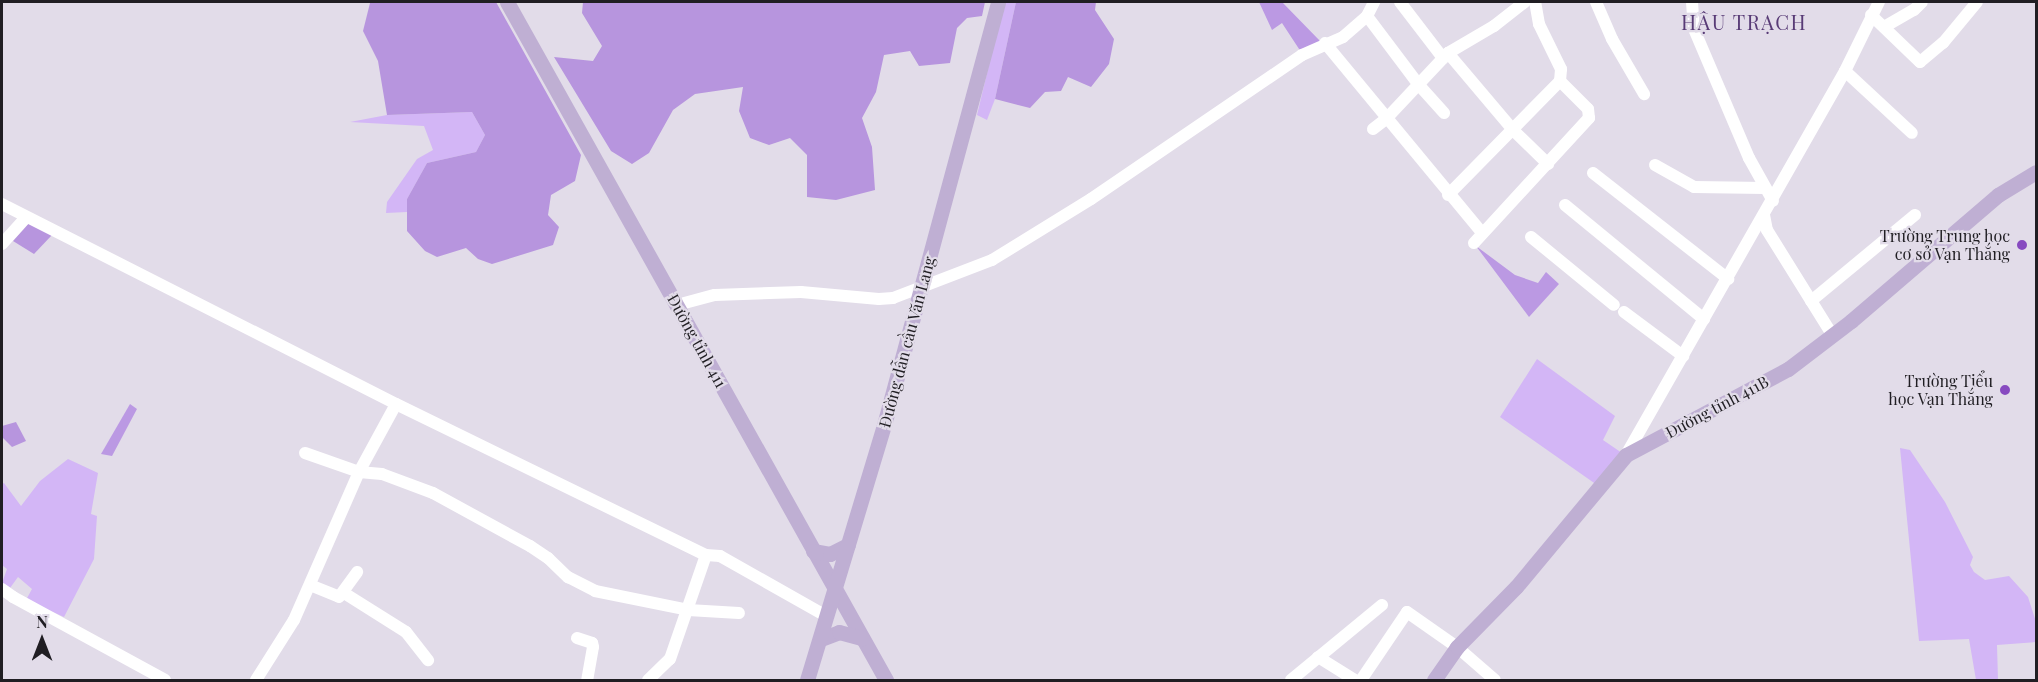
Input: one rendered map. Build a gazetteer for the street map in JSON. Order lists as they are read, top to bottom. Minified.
{"streets":{"main road":["Đường tỉnh 411","Đường dẫn cầu Văn Lang","Đường tỉnh 411B"]},"crossings":[["Đường tỉnh 411","Đường dẫn cầu Văn Lang"]],"districts":["HẬU TRẠCH"],"places":["Trường Trung học cơ sở Vạn Thắng","Trường Tiểu học Vạn Thắng"],"north":"top"}
